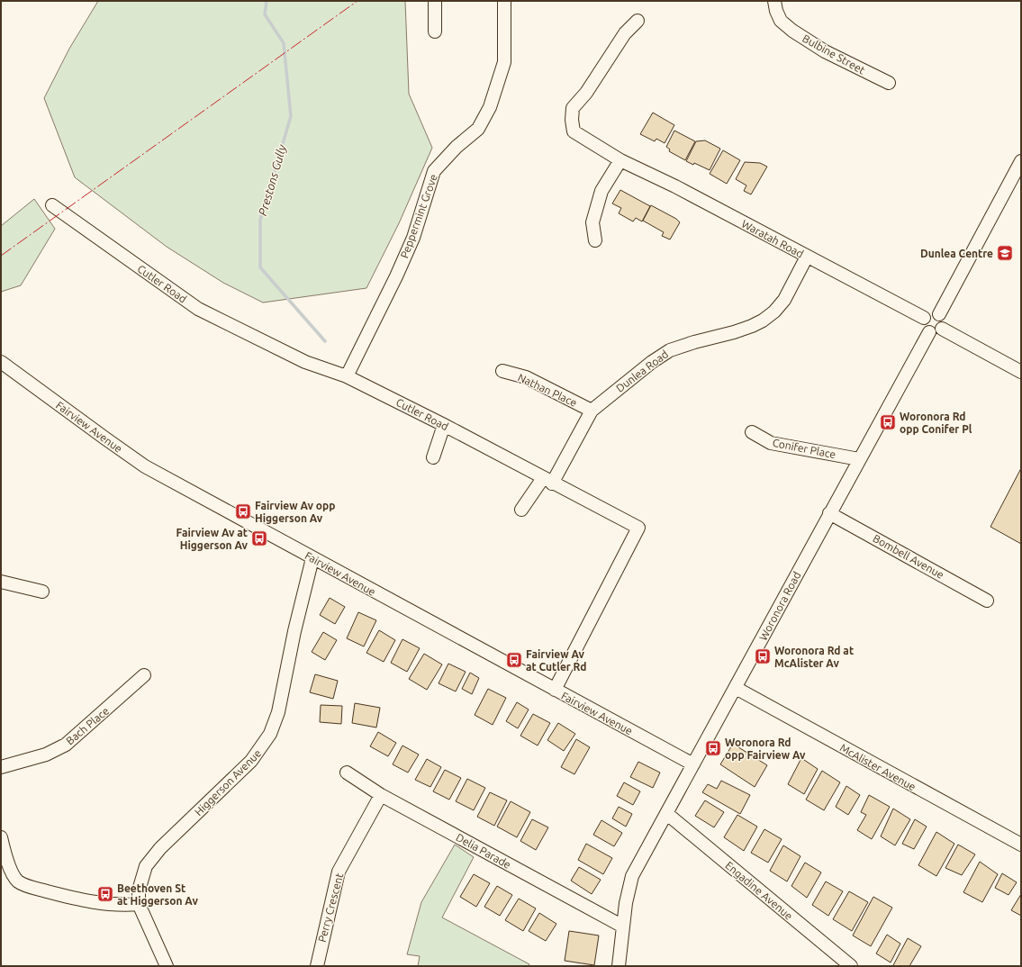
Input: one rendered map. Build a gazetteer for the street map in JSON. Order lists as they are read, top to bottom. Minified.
{"streets":{"street":["Bulbine Street","Peppermint Grove","Waratah Road","Cutler Road","Dunlea Road","Nathan Place","Fairview Avenue","Conifer Place","Bombell Avenue","Woronora Road","Bach Place","McAlister Avenue","Higgerson Avenue","Delia Parade","Engadine Avenue","Perry Crescent"]},"crossings":[["Peppermint Grove","Cutler Road"],["Waratah Road","Dunlea Road"],["Waratah Road","Woronora Road"],["Cutler Road","Dunlea Road"],["Cutler Road","Fairview Avenue"],["Dunlea Road","Nathan Place"],["Fairview Avenue","Woronora Road"],["Fairview Avenue","Higgerson Avenue"],["Conifer Place","Woronora Road"],["Bombell Avenue","Woronora Road"],["Woronora Road","McAlister Avenue"],["Woronora Road","Delia Parade"],["Woronora Road","Engadine Avenue"],["Delia Parade","Perry Crescent"]],"water":["Prestons Gully"],"places":{"school or university":["Dunlea Centre"],"bus stop":["Woronora Rd opp Conifer Pl","Fairview Av opp Higgerson Av","Fairview Av at Higgerson Av","Woronora Rd at McAlister Av","Fairview Av at Cutler Rd","Woronora Rd opp Fairview Av","Beethoven St at Higgerson Av"]}}
